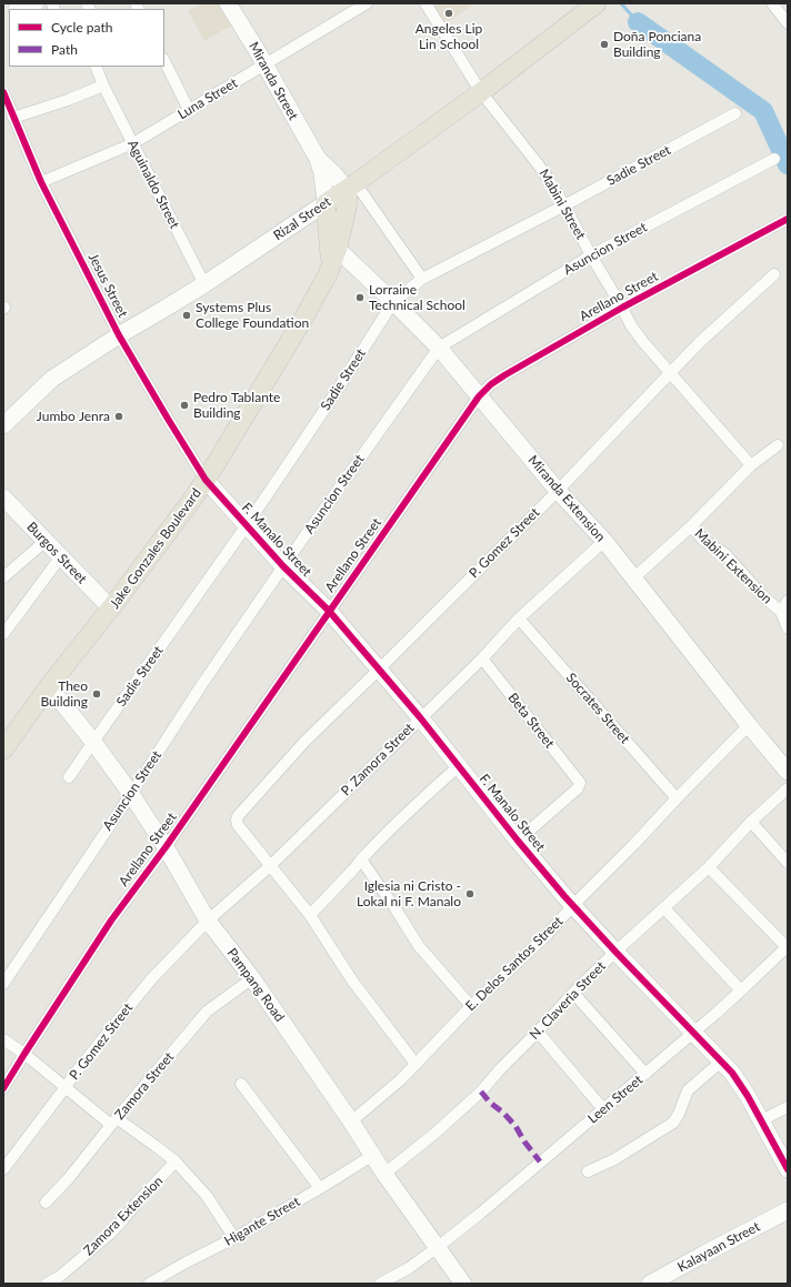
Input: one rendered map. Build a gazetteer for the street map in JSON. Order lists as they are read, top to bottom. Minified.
{"streets":{"main road":["Rizal Street","Jake Gonzales Boulevard"],"street":["Miranda Street","Luna Street","Sadie Street","Aguinaldo Street","Mabini Street","Asuncion Street","Jesus Street","Arellano Street","Miranda Extension","F. Manalo Street","P. Gomez Street","Burgos Street","Mabini Extension","Socrates Street","Beta Street","P. Zamora Street","E. Delos Santos Street","Pampang Road","N. Claveria Street","Zamora Street","Leen Street","Zamora Extension","Higante Street","Kalayaan Street"]},"crossings":[["Miranda Street","Luna Street"],["Miranda Street","Rizal Street"],["Miranda Street","Jake Gonzales Boulevard"],["Luna Street","Aguinaldo Street"],["Luna Street","Jesus Street"],["Sadie Street","Mabini Street"],["Sadie Street","Miranda Extension"],["Sadie Street","F. Manalo Street"],["Sadie Street","Pampang Road"],["Aguinaldo Street","Rizal Street"],["Mabini Street","Rizal Street"],["Mabini Street","Asuncion Street"],["Mabini Street","Arellano Street"],["Mabini Street","P. Gomez Street"],["Mabini Street","Mabini Extension"],["Rizal Street","Jesus Street"],["Rizal Street","Jake Gonzales Boulevard"],["Asuncion Street","Miranda Extension"],["Asuncion Street","F. Manalo Street"],["Asuncion Street","Pampang Road"],["Jesus Street","F. Manalo Street"],["Jesus Street","Jake Gonzales Boulevard"],["Arellano Street","Miranda Extension"],["Arellano Street","F. Manalo Street"],["Arellano Street","Pampang Road"],["Miranda Extension","P. Gomez Street"],["Miranda Extension","Jake Gonzales Boulevard"],["Miranda Extension","Mabini Extension"],["Miranda Extension","P. Zamora Street"],["Miranda Extension","E. Delos Santos Street"],["F. Manalo Street","P. Gomez Street"],["F. Manalo Street","Jake Gonzales Boulevard"],["F. Manalo Street","Beta Street"],["F. Manalo Street","P. Zamora Street"],["F. Manalo Street","E. Delos Santos Street"],["F. Manalo Street","N. Claveria Street"],["F. Manalo Street","Leen Street"],["P. Gomez Street","P. Zamora Street"],["P. Gomez Street","Pampang Road"],["Jake Gonzales Boulevard","Burgos Street"],["Jake Gonzales Boulevard","Pampang Road"],["Socrates Street","P. Zamora Street"],["Socrates Street","E. Delos Santos Street"],["Beta Street","P. Zamora Street"],["P. Zamora Street","Pampang Road"],["E. Delos Santos Street","Pampang Road"],["Pampang Road","N. Claveria Street"],["Pampang Road","Zamora Street"],["Pampang Road","Leen Street"],["Pampang Road","Higante Street"]],"places":["Angeles Lip Lin School","Doña Ponciana Building","Lorraine Technical School","Systems Plus College Foundation","Pedro Tablante Building","Jumbo Jenra","Theo Building","Iglesia ni Cristo - Lokal ni F. Manalo"],"legend":["Cycle path","Path"]}
